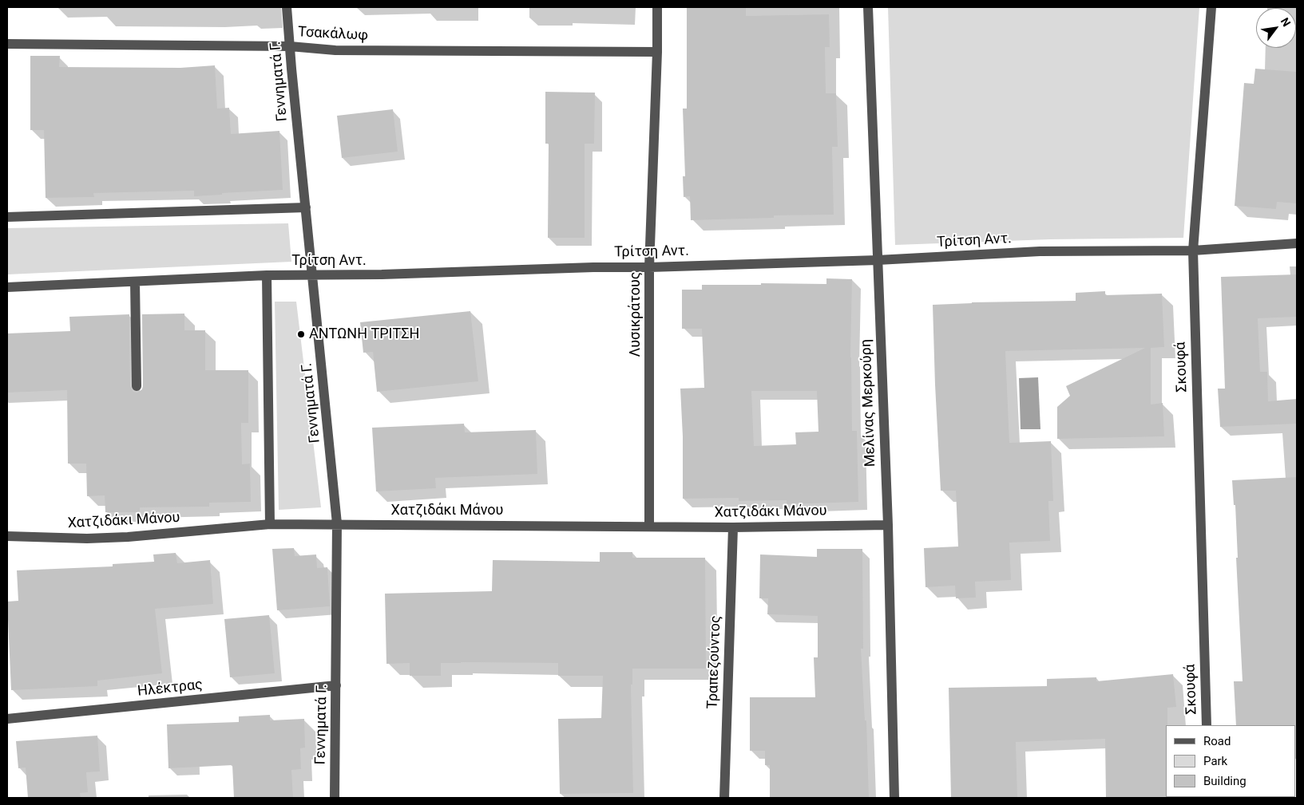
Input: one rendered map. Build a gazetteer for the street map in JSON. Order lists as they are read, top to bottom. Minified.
{"streets":{"street":["Τσακάλωφ","Γεννηματά Γ.","Τρίτση Αντ.","Λυσικράτους","Σκουφά","Μελίνας Μερκούρη","Χατζιδάκι Μάνου","Τραπεζούντος","Ηλέκτρας"]},"crossings":[["Τσακάλωφ","Γεννηματά Γ."],["Τσακάλωφ","Λυσικράτους"],["Γεννηματά Γ.","Τρίτση Αντ."],["Γεννηματά Γ.","Χατζιδάκι Μάνου"],["Γεννηματά Γ.","Ηλέκτρας"],["Τρίτση Αντ.","Λυσικράτους"],["Τρίτση Αντ.","Σκουφά"],["Τρίτση Αντ.","Μελίνας Μερκούρη"],["Λυσικράτους","Χατζιδάκι Μάνου"],["Μελίνας Μερκούρη","Χατζιδάκι Μάνου"],["Χατζιδάκι Μάνου","Τραπεζούντος"]],"places":["ΑΝΤΩΝΗ ΤΡΙΤΣΗ"],"legend":["Road","Park","Building"],"north":"top right"}
